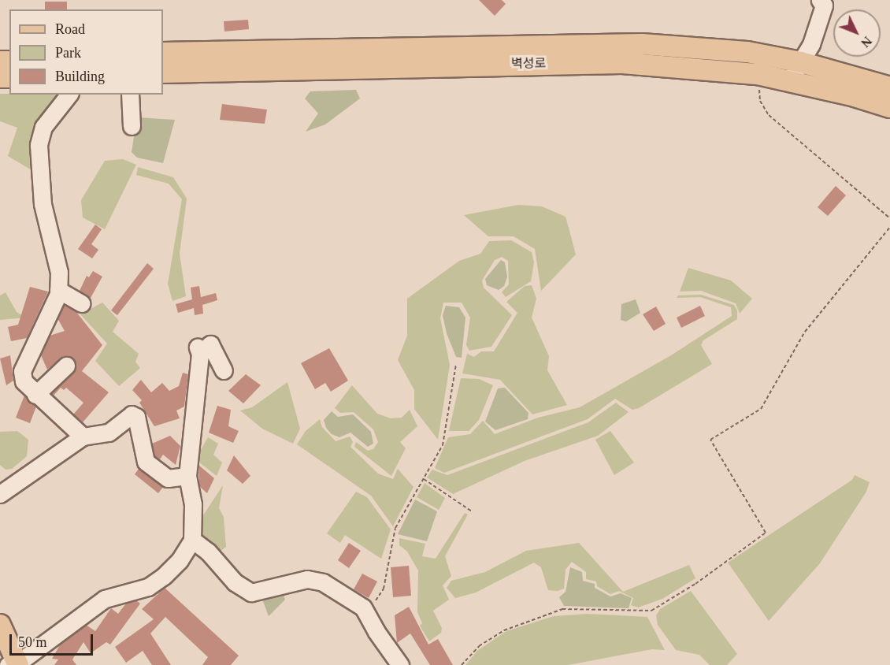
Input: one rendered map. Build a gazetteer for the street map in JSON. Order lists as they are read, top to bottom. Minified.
{"streets":{"main road":["벽성로"]},"legend":["Road","Park","Building"],"scale_bar":"50 m","north":"bottom right"}
